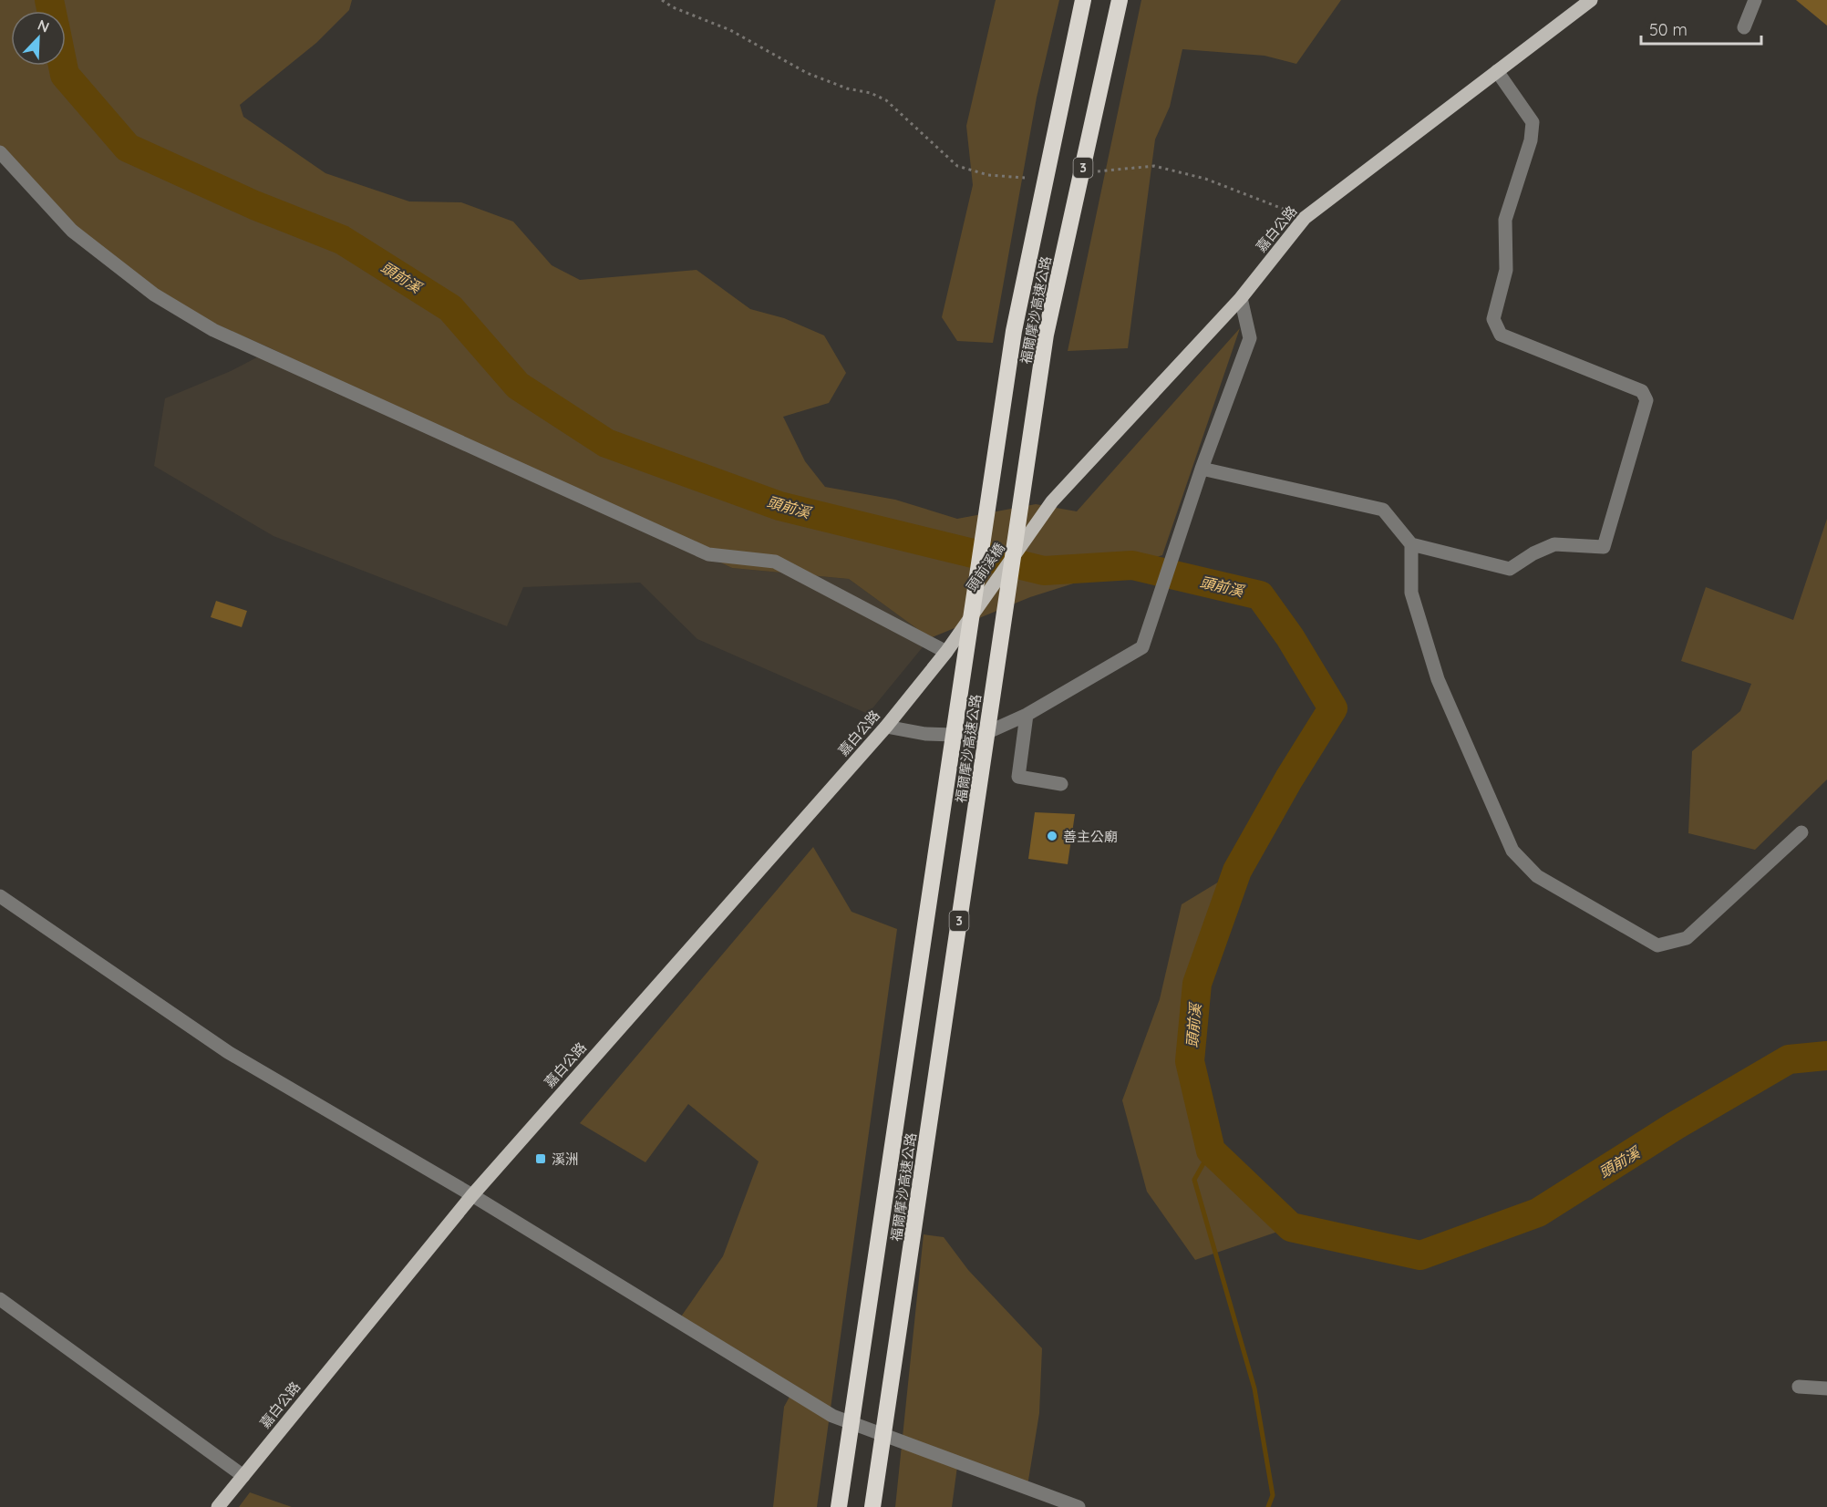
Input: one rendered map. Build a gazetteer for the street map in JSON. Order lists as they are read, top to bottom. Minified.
{"streets":{"highway":["3","福爾摩沙高速公路"],"main road":["嘉白公路","頭前溪橋"]},"crossings":[["嘉白公路","頭前溪橋"]],"water":["頭前溪"],"places":{"other":["善主公廟"],"transit":["溪洲"]},"scale_bar":"50 m","north":"top right"}
